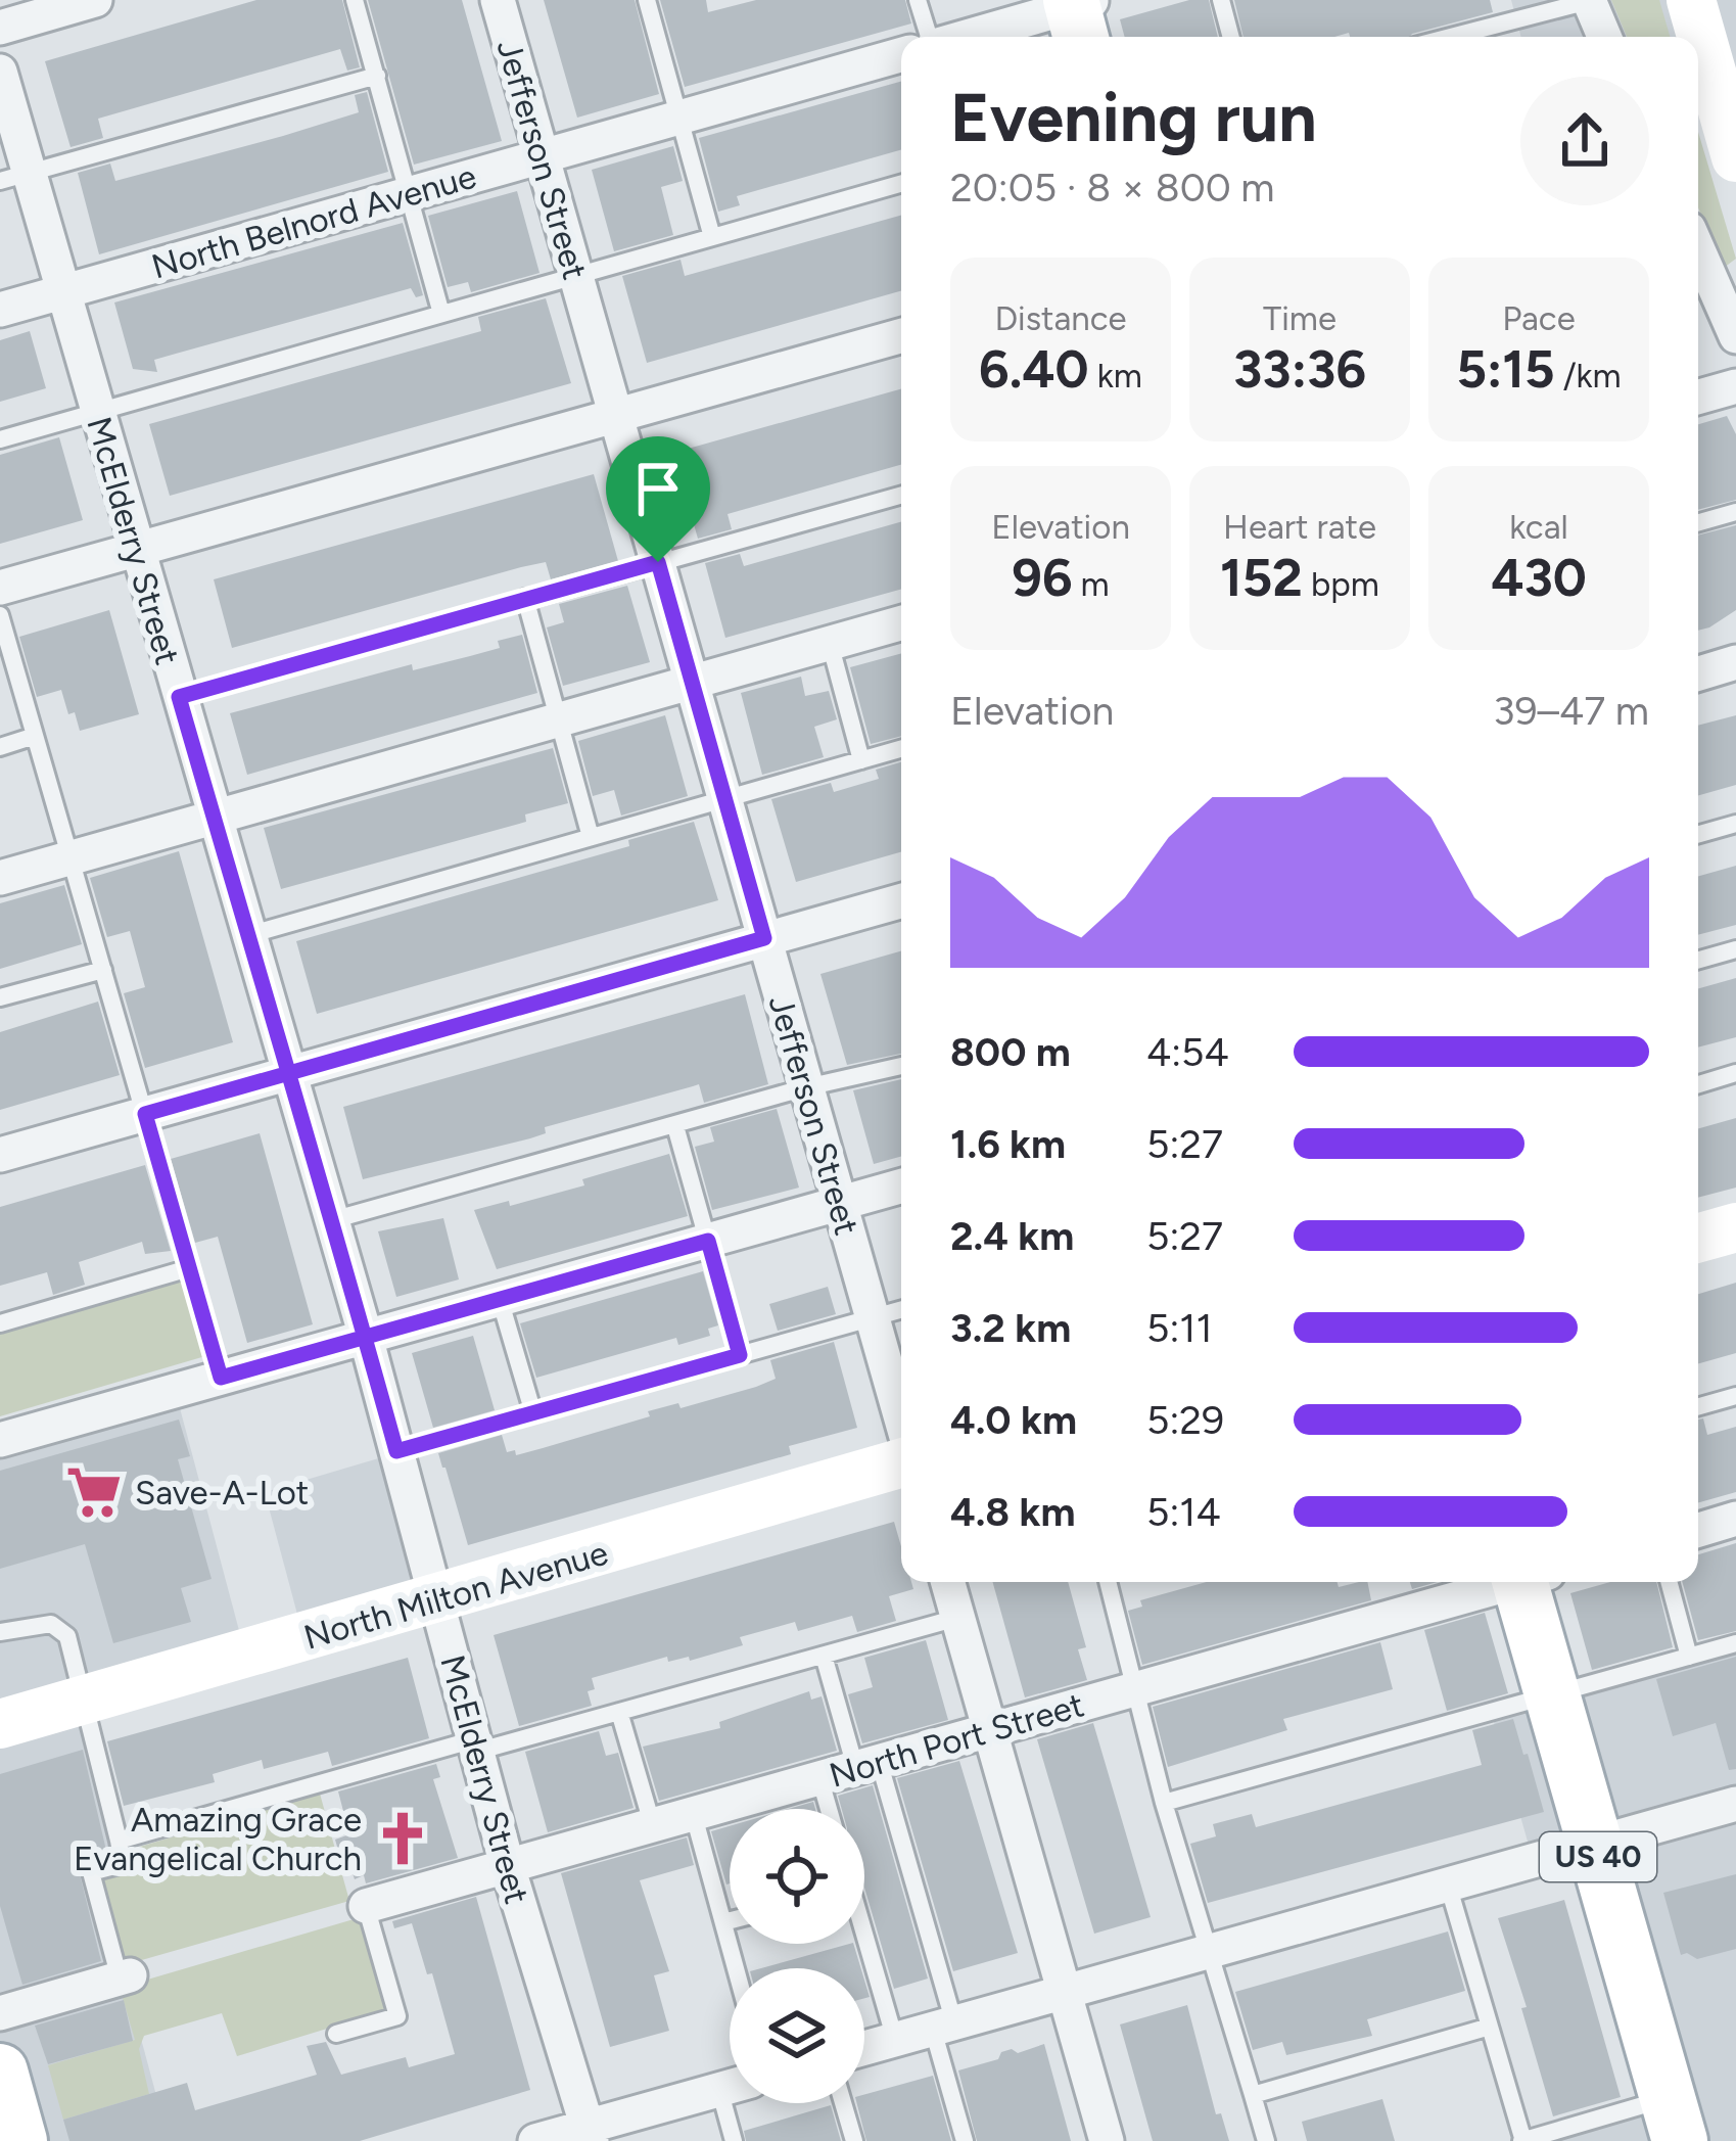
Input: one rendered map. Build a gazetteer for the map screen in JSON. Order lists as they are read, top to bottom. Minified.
{"streets":{"main road":["US 40"],"street":["Jefferson Street","North Belnord Avenue","McElderry Street","North Milton Avenue","North Port Street"]},"crossings":[["Jefferson Street","North Belnord Avenue"],["North Belnord Avenue","McElderry Street"],["McElderry Street","North Milton Avenue"],["McElderry Street","North Port Street"]],"places":{"supermarket":["Save-A-Lot"],"church":["Amazing Grace Evangelical Church"]},"page":{"heading":["Evening run","20:05 · 8 × 800 m"],"stats":[["Distance","6.40 km"],["Time","33:36"],["Pace","5:15 /km"],["Elevation","96 m"],["Heart rate","152 bpm"],["kcal","430"]],"chart":["Elevation","39–47 m"],"list":[{"name":"800 m","note":"4:54"},{"name":"1.6 km","note":"5:27"},{"name":"2.4 km","note":"5:27"},{"name":"3.2 km","note":"5:11"},{"name":"4.0 km","note":"5:29"},{"name":"4.8 km","note":"5:14"}]}}
